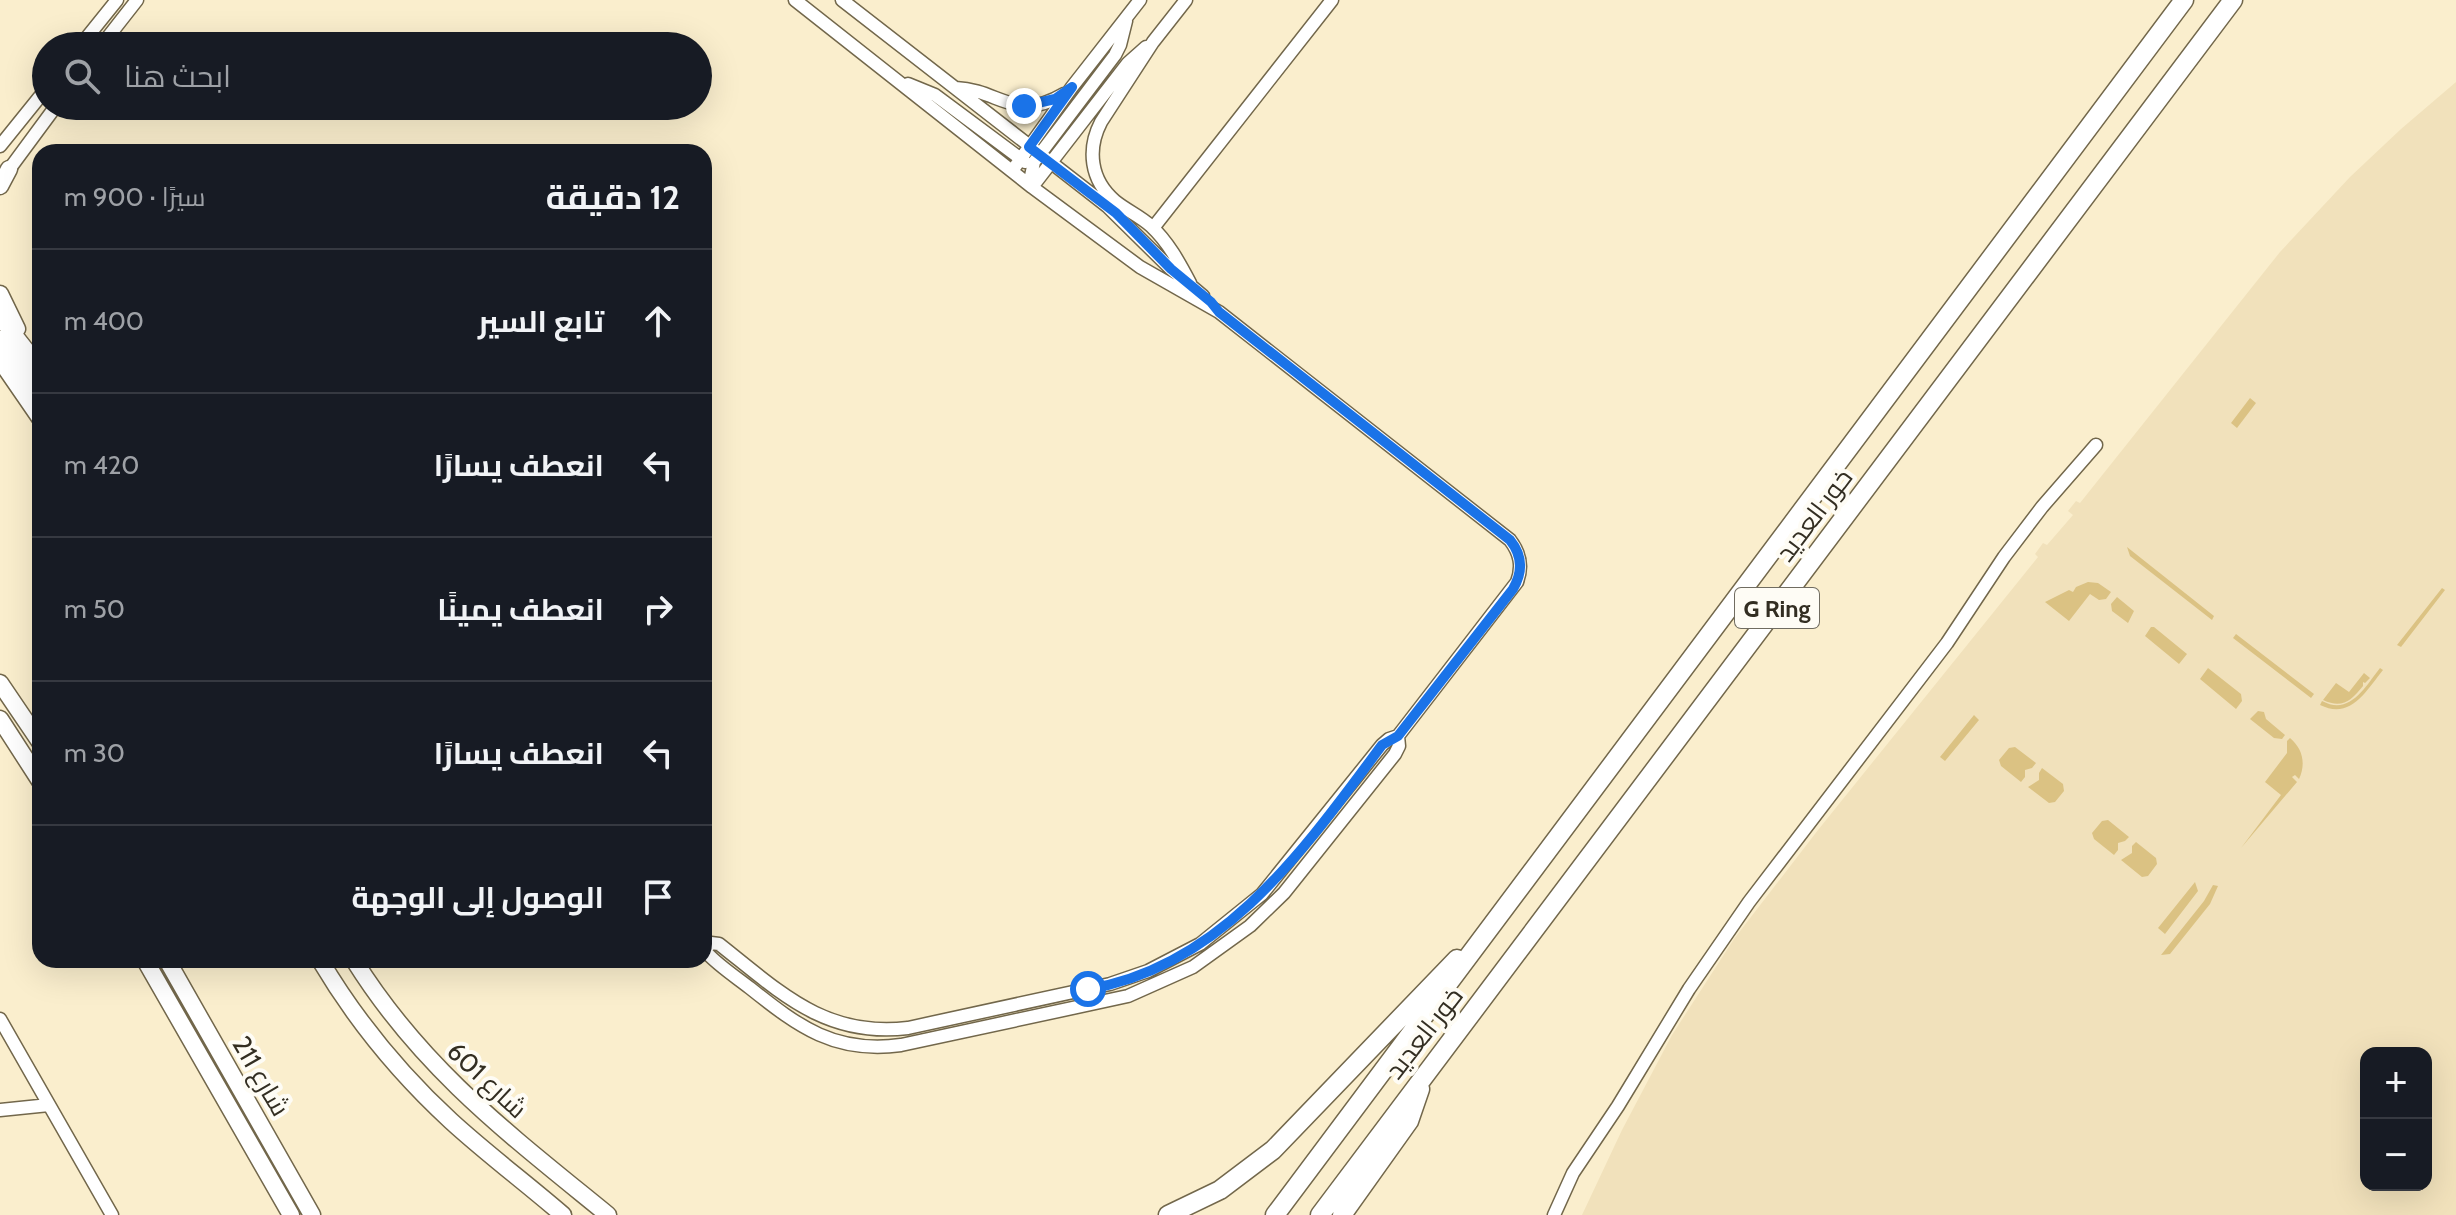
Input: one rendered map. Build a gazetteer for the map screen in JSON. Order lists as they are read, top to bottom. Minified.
{"streets":{"highway":["خور العديد","G Ring"],"main road":["شارع 211","شارع 601"]},"page":{"search":"ابحث هنا","heading":["12 دقيقة","سيرًا · 900 m"],"list":[["تابع السير","400 m"],["انعطف يسارًا","420 m"],["انعطف يمينًا","50 m"],["انعطف يسارًا","30 m"],"الوصول إلى الوجهة"],"map_buttons":["+","−"]}}
